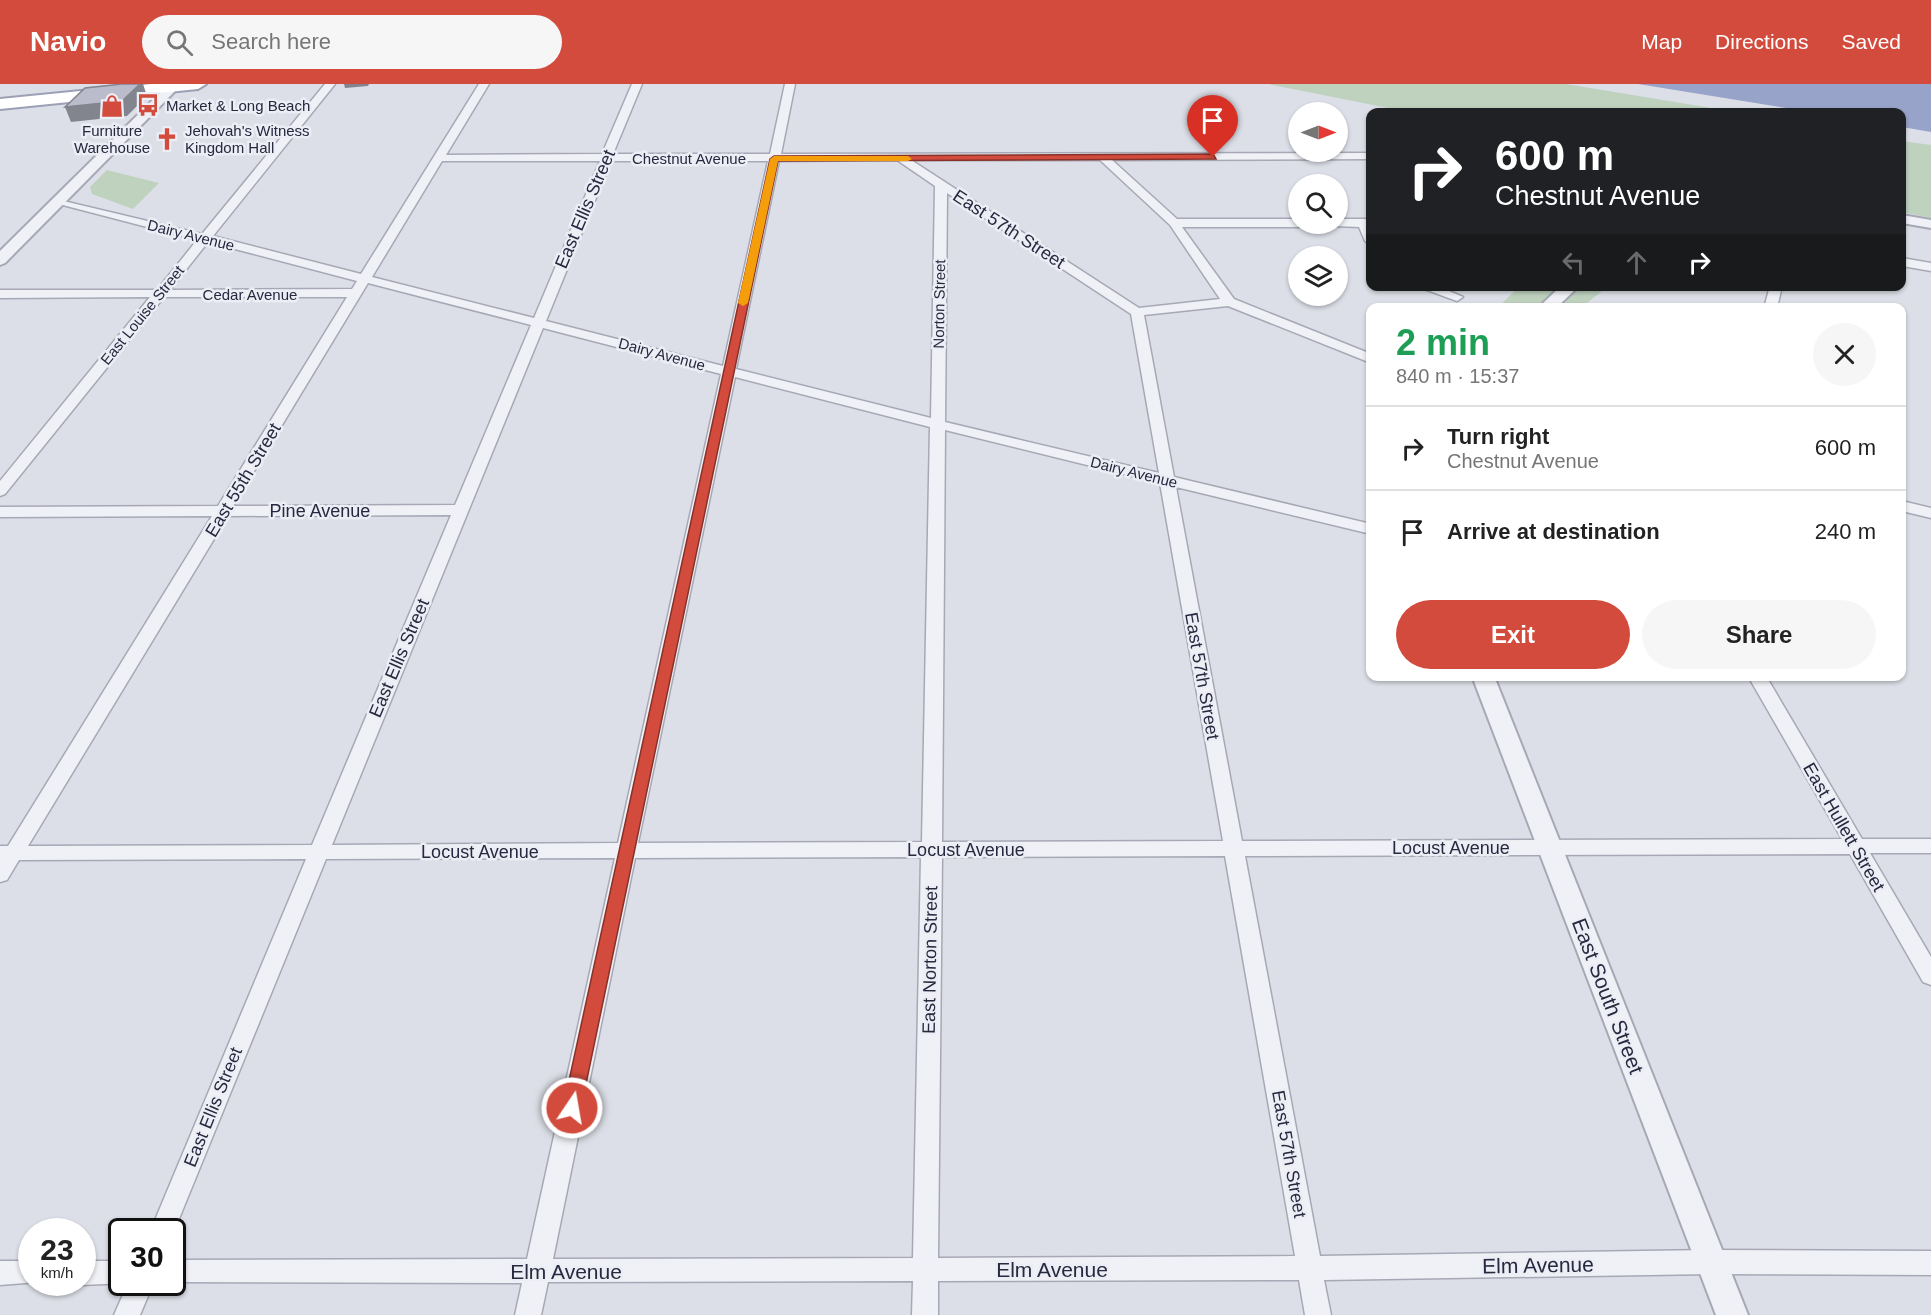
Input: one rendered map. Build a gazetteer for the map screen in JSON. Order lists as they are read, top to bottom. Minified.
{"streets":{"street":["Chestnut Avenue","East Ellis Street","East 57th Street","Dairy Avenue","Cedar Avenue","Norton Street","East Louise Street","East 55th Street","Pine Avenue","East Hullett Street","Locust Avenue","East Norton Street","East South Street","Elm Avenue"]},"crossings":[["Chestnut Avenue","East Ellis Street"],["Chestnut Avenue","East 57th Street"],["Chestnut Avenue","East 55th Street"],["East Ellis Street","Dairy Avenue"],["East Ellis Street","Pine Avenue"],["East Ellis Street","Locust Avenue"],["East 57th Street","Dairy Avenue"],["East 57th Street","Norton Street"],["East 57th Street","Locust Avenue"],["East 57th Street","Elm Avenue"],["Dairy Avenue","Cedar Avenue"],["Dairy Avenue","Norton Street"],["Dairy Avenue","East Louise Street"],["Dairy Avenue","East 55th Street"],["Dairy Avenue","East Norton Street"],["Cedar Avenue","East Louise Street"],["Cedar Avenue","East 55th Street"],["Norton Street","East Norton Street"],["East 55th Street","Pine Avenue"],["East 55th Street","Locust Avenue"],["East Hullett Street","Locust Avenue"],["Locust Avenue","East Norton Street"],["Locust Avenue","East South Street"],["East Norton Street","Elm Avenue"],["East South Street","Elm Avenue"]],"places":{"bus stop":["Market & Long Beach"],"shop":["Furniture Warehouse"],"church":["Jehovah's Witness Kingdom Hall"]},"north":"right","page":{"header":"Navio","search":"Search here","nav":["Map","Directions","Saved"],"turn":["600 m","Chestnut Avenue"],"heading":["2 min","840 m · 15:37"],"list":[{"name":"Turn right","note":"Chestnut Avenue","value":"600 m"},{"name":"Arrive at destination","value":"240 m"}],"buttons":["Exit","Share"],"speed":"23 km/h","limit":"30"}}
